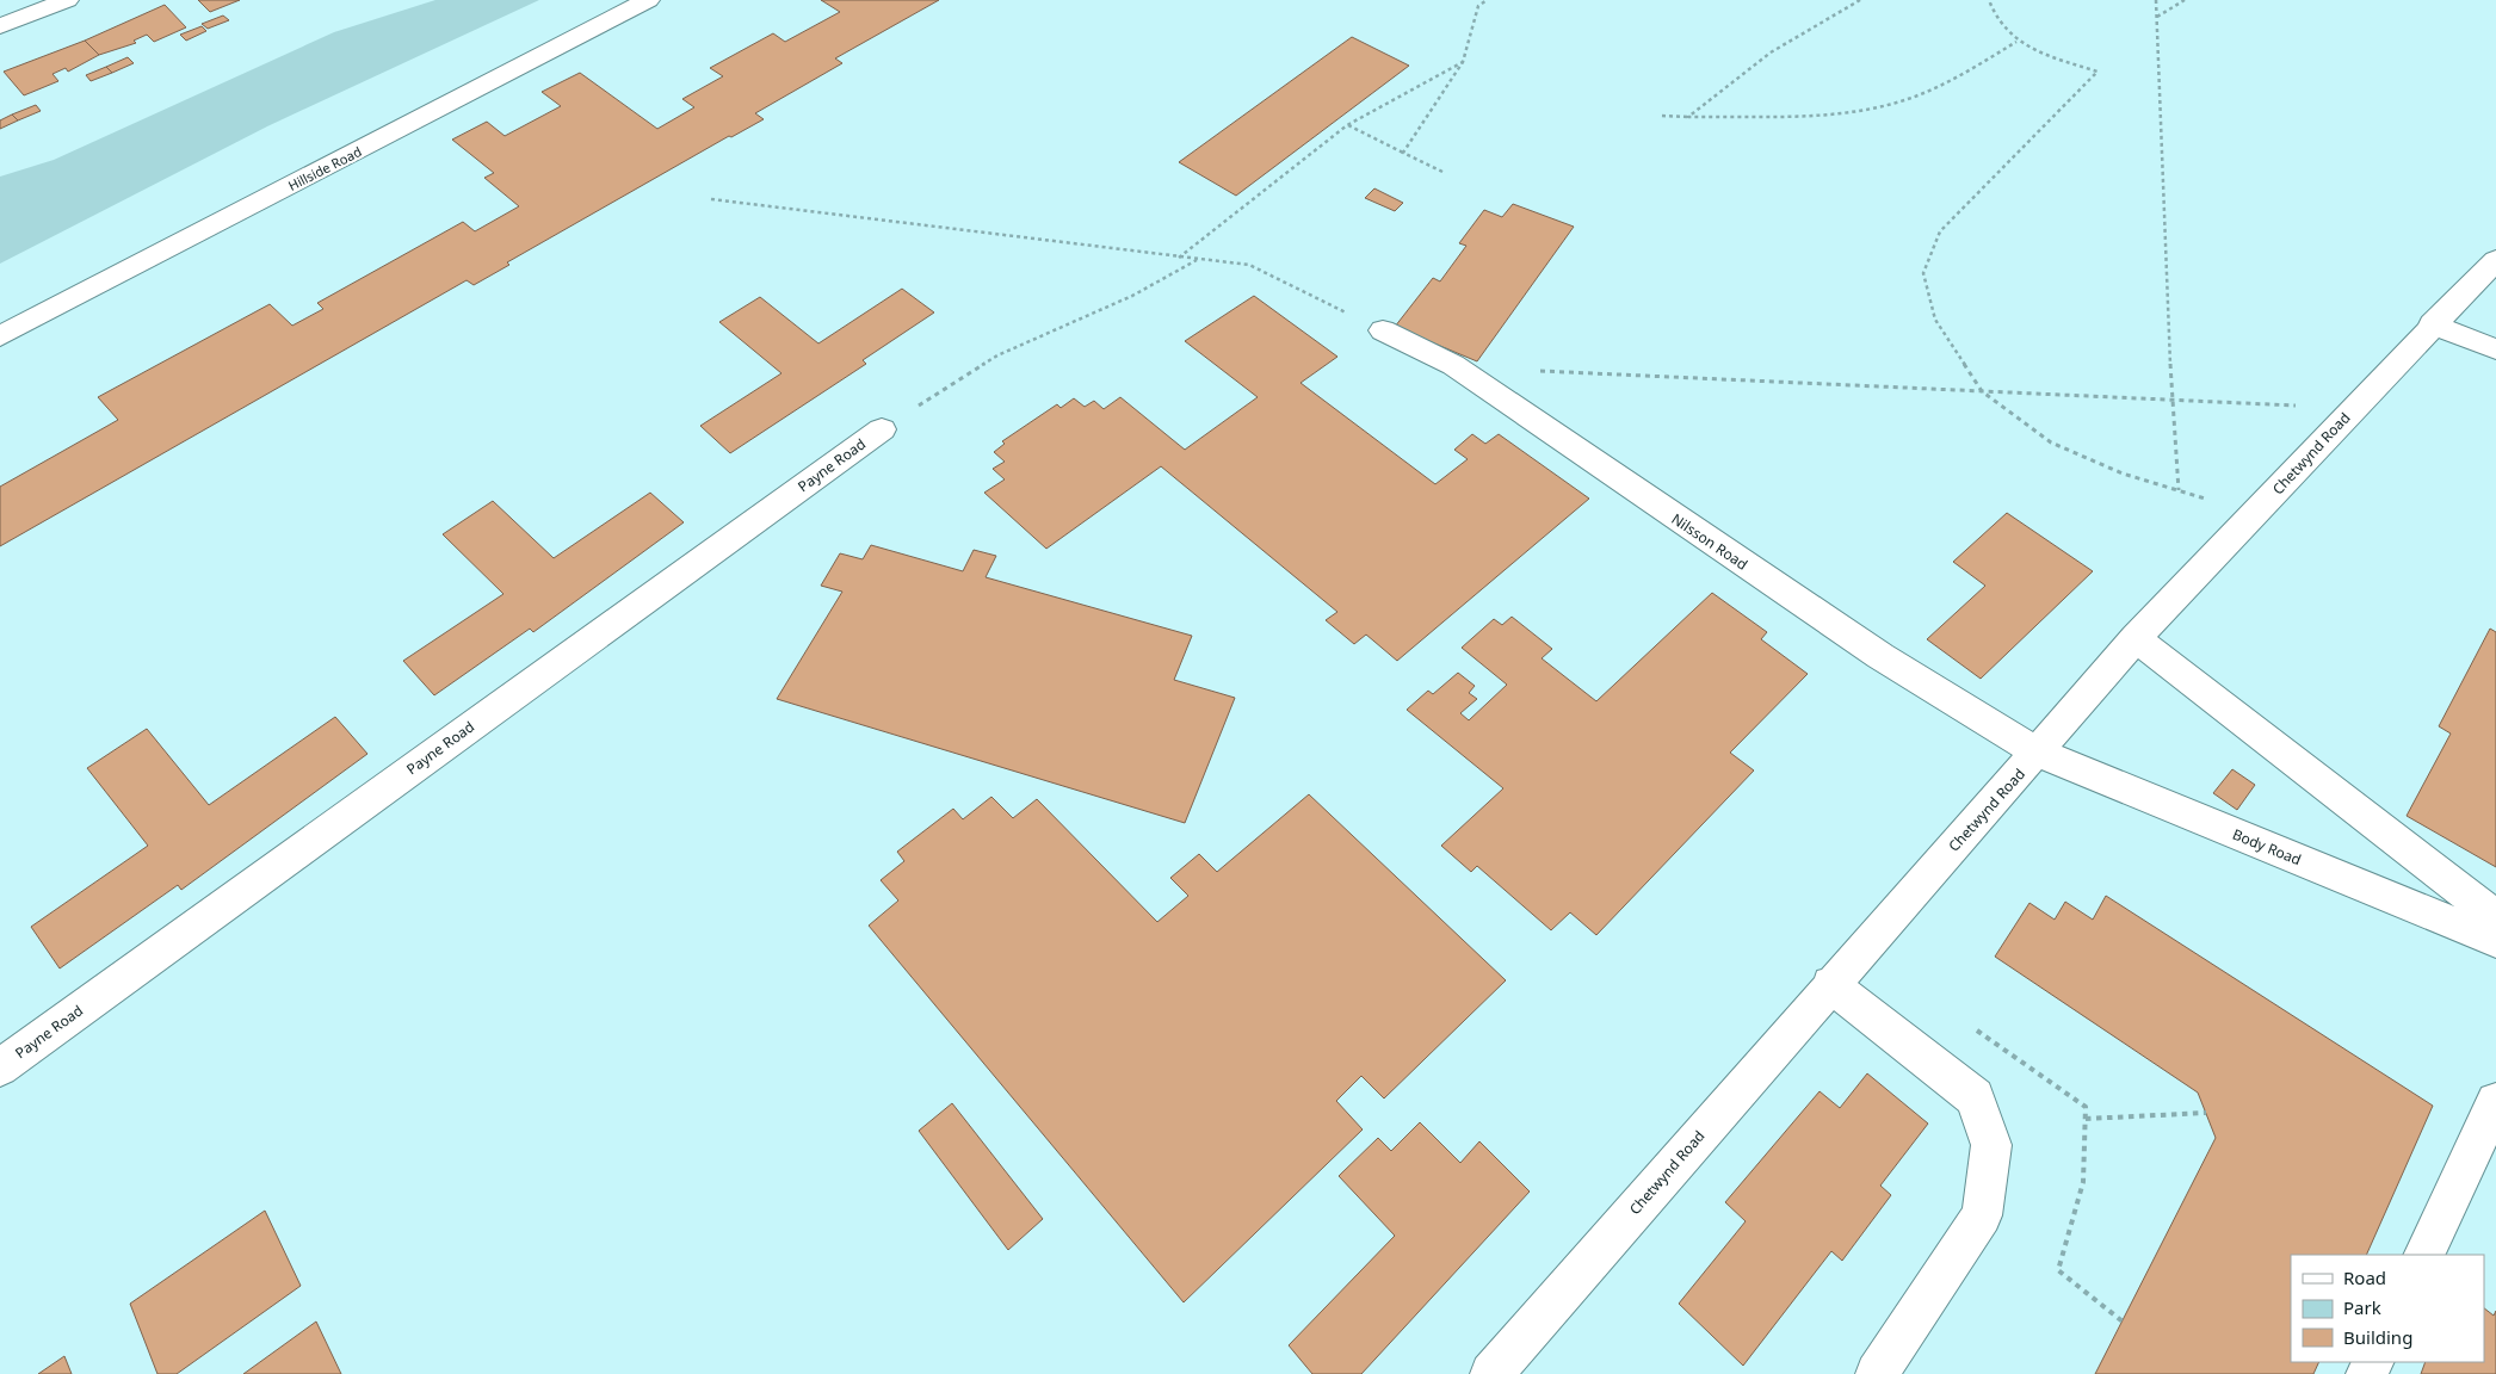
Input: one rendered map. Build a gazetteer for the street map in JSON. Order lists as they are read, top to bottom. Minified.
{"streets":{"street":["Hillside Road","Chetwynd Road","Payne Road","Nilsson Road","Body Road"]},"crossings":[["Chetwynd Road","Nilsson Road"],["Chetwynd Road","Body Road"],["Nilsson Road","Body Road"]],"legend":["Road","Park","Building"]}
